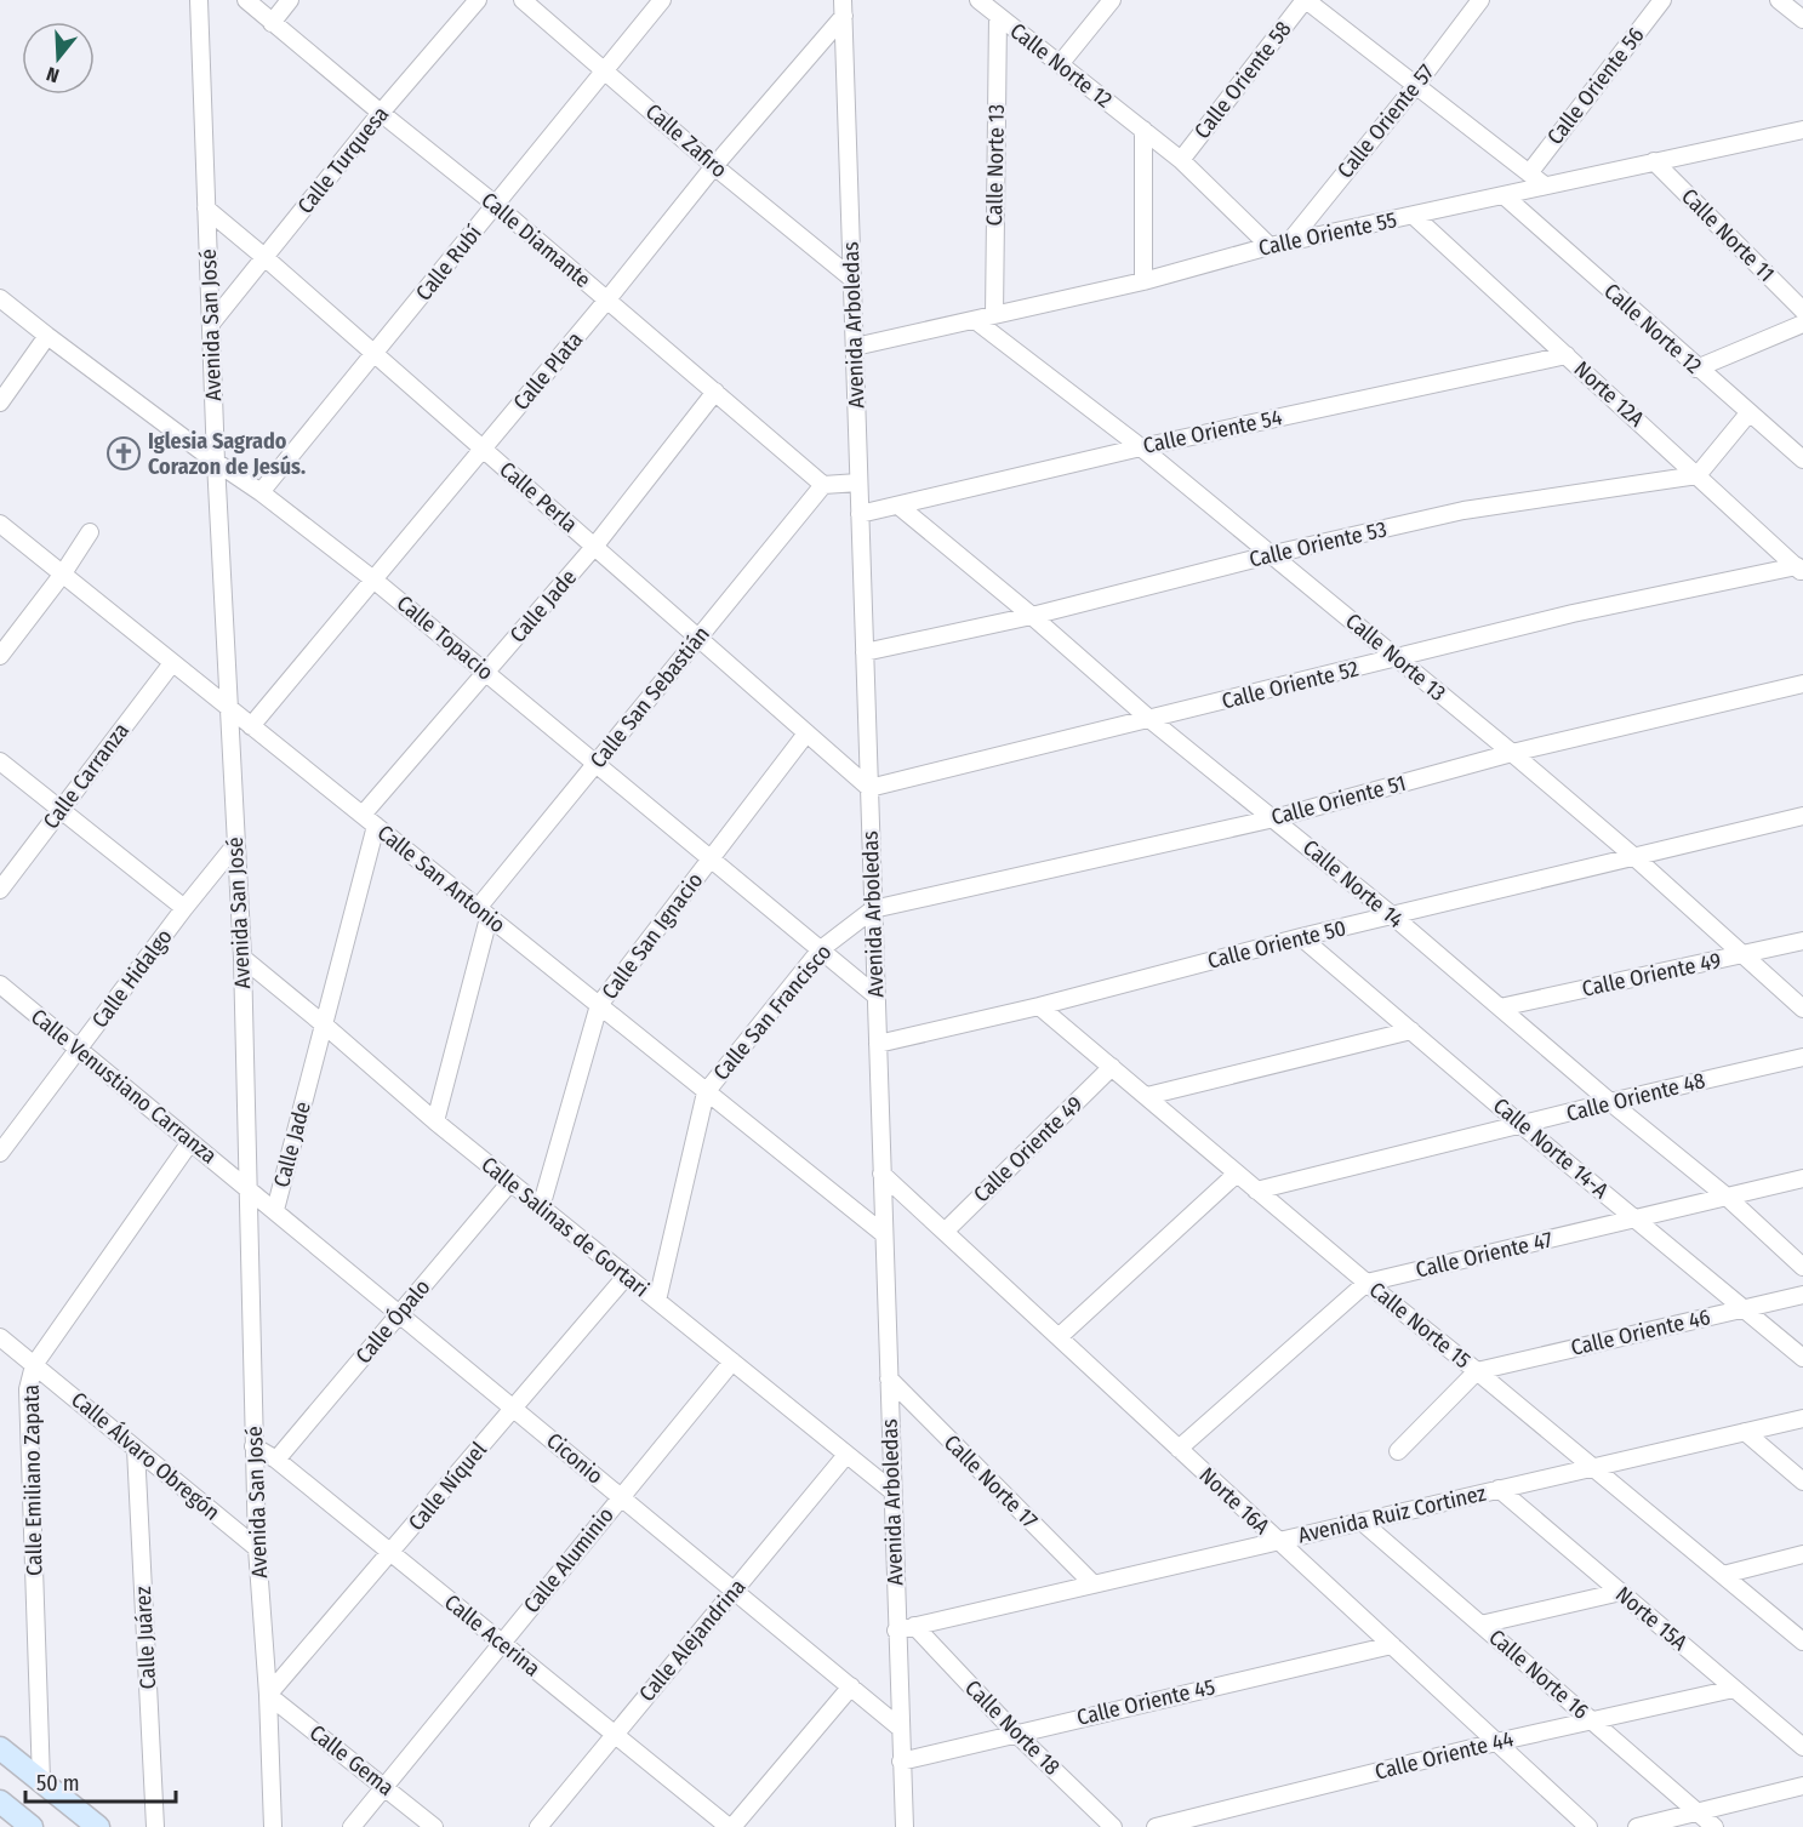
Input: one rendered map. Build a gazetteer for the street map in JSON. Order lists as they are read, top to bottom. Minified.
{"streets":{"street":["Calle Norte 12","Calle Oriente 58","Calle Oriente 56","Calle Oriente 57","Calle Zafiro","Calle Turquesa","Calle Norte 13","Calle Oriente 55","Calle Norte 11","Calle Diamante","Calle Rubí","Avenida San José","Avenida Arboledas","Calle Plata","Norte 12A","Calle Oriente 54","Calle Perla","Calle Oriente 53","Calle Jade","Calle Topacio","Calle Oriente 52","Calle San Sebastián","Calle Carranza","Calle Oriente 51","Calle San Antonio","Calle Norte 14","Calle San Ignacio","Calle Oriente 50","Calle Oriente 49","Calle Hidalgo","Calle San Francisco","Calle Venustiano Carranza","Calle Oriente 48","Calle Norte 14-A","Calle Salinas de Gortari","Calle Oriente 47","Calle Ópalo","Calle Norte 15","Calle Oriente 46","Calle Álvaro Obregón","Ciconio","Calle Emiliano Zapata","Calle Norte 17","Calle Níquel","Norte 16A","Avenida Ruiz Cortinez","Calle Aluminio","Norte 15A","Calle Acerina","Calle Juárez","Calle Alejandrina","Calle Norte 16","Calle Oriente 45","Calle Norte 18","Calle Oriente 44","Calle Gema"]},"crossings":[["Calle Norte 12","Calle Oriente 58"],["Calle Norte 12","Calle Norte 13"],["Calle Norte 12","Calle Oriente 55"],["Calle Oriente 57","Calle Oriente 55"],["Calle Zafiro","Calle Rubí"],["Calle Zafiro","Avenida Arboledas"],["Calle Zafiro","Calle Plata"],["Calle Turquesa","Calle Diamante"],["Calle Turquesa","Avenida San José"],["Calle Turquesa","Calle Perla"],["Calle Norte 13","Calle Oriente 55"],["Calle Norte 13","Calle Oriente 54"],["Calle Norte 13","Calle Oriente 53"],["Calle Norte 13","Calle Oriente 52"],["Calle Norte 13","Calle Oriente 51"],["Calle Norte 13","Calle Oriente 50"],["Calle Norte 13","Calle Oriente 49"],["Calle Oriente 55","Calle Norte 11"],["Calle Oriente 55","Avenida Arboledas"],["Calle Oriente 55","Norte 12A"],["Calle Diamante","Calle Rubí"],["Calle Diamante","Calle Plata"],["Calle Diamante","Calle Jade"],["Calle Diamante","Calle San Sebastián"],["Calle Rubí","Calle Perla"],["Calle Rubí","Calle Topacio"],["Avenida San José","Calle Perla"],["Avenida San José","Calle Topacio"],["Avenida San José","Calle San Antonio"],["Avenida San José","Calle Hidalgo"],["Avenida San José","Calle Venustiano Carranza"],["Avenida San José","Calle Salinas de Gortari"],["Avenida San José","Calle Álvaro Obregón"],["Avenida San José","Ciconio"],["Avenida San José","Calle Níquel"],["Avenida San José","Calle Acerina"],["Avenida San José","Calle Gema"],["Avenida Arboledas","Calle Plata"],["Avenida Arboledas","Calle Oriente 54"],["Avenida Arboledas","Calle Perla"],["Avenida Arboledas","Calle Oriente 53"],["Avenida Arboledas","Calle Topacio"],["Avenida Arboledas","Calle Oriente 52"],["Avenida Arboledas","Calle Oriente 51"],["Avenida Arboledas","Calle San Antonio"],["Avenida Arboledas","Calle Oriente 50"],["Avenida Arboledas","Calle San Francisco"],["Avenida Arboledas","Calle Salinas de Gortari"],["Avenida Arboledas","Ciconio"],["Avenida Arboledas","Calle Norte 17"],["Avenida Arboledas","Norte 16A"],["Avenida Arboledas","Avenida Ruiz Cortinez"],["Avenida Arboledas","Calle Oriente 45"],["Calle Plata","Calle Perla"],["Calle Plata","Calle Topacio"],["Calle Plata","Calle San Antonio"],["Norte 12A","Calle Oriente 54"],["Norte 12A","Calle Oriente 53"],["Norte 12A","Calle Oriente 52"],["Calle Oriente 54","Calle Norte 14"],["Calle Perla","Calle Jade"],["Calle Perla","Calle Oriente 52"],["Calle Perla","Calle San Sebastián"],["Calle Perla","Calle San Ignacio"],["Calle Oriente 53","Calle Norte 14"],["Calle Jade","Calle Topacio"],["Calle Jade","Calle San Antonio"],["Calle Jade","Calle Salinas de Gortari"],["Calle Jade","Ciconio"],["Calle Topacio","Calle San Sebastián"],["Calle Topacio","Calle San Ignacio"],["Calle Topacio","Calle San Francisco"],["Calle Oriente 52","Calle Norte 14"],["Calle San Sebastián","Calle San Antonio"],["Calle San Sebastián","Calle Salinas de Gortari"],["Calle Carranza","Calle San Antonio"],["Calle Oriente 51","Calle Norte 14"],["Calle Oriente 51","Calle San Francisco"],["Calle San Antonio","Calle San Ignacio"],["Calle San Antonio","Calle San Francisco"],["Calle Norte 14","Calle Oriente 50"],["Calle Norte 14","Calle Oriente 49"],["Calle Norte 14","Calle Oriente 48"],["Calle Norte 14","Calle Oriente 47"],["Calle San Ignacio","Calle Salinas de Gortari"],["Calle Oriente 50","Calle Norte 14-A"],["Calle Oriente 50","Calle Norte 15"],["Calle Oriente 49","Calle Norte 15"],["Calle Oriente 49","Norte 16A"],["Calle Hidalgo","Calle Venustiano Carranza"],["Calle San Francisco","Calle Salinas de Gortari"],["Calle Venustiano Carranza","Ciconio"],["Calle Venustiano Carranza","Calle Emiliano Zapata"],["Calle Oriente 48","Calle Norte 14-A"],["Calle Oriente 48","Calle Norte 15"],["Calle Norte 14-A","Calle Oriente 47"],["Calle Norte 14-A","Calle Oriente 46"],["Calle Salinas de Gortari","Calle Ópalo"],["Calle Salinas de Gortari","Calle Níquel"],["Calle Salinas de Gortari","Calle Aluminio"],["Calle Salinas de Gortari","Calle Alejandrina"],["Calle Oriente 47","Calle Norte 15"],["Calle Oriente 47","Norte 16A"],["Calle Ópalo","Ciconio"],["Calle Ópalo","Calle Acerina"],["Calle Norte 15","Calle Oriente 46"],["Calle Norte 15","Avenida Ruiz Cortinez"],["Calle Álvaro Obregón","Calle Emiliano Zapata"],["Calle Álvaro Obregón","Calle Juárez"],["Ciconio","Calle Níquel"],["Ciconio","Calle Aluminio"],["Ciconio","Calle Alejandrina"],["Calle Norte 17","Avenida Ruiz Cortinez"],["Calle Níquel","Calle Acerina"],["Calle Níquel","Calle Gema"],["Norte 16A","Avenida Ruiz Cortinez"],["Norte 16A","Calle Oriente 45"],["Norte 16A","Calle Oriente 44"],["Avenida Ruiz Cortinez","Norte 15A"],["Avenida Ruiz Cortinez","Calle Norte 16"],["Avenida Ruiz Cortinez","Calle Norte 18"],["Calle Aluminio","Calle Acerina"],["Calle Aluminio","Calle Gema"],["Norte 15A","Calle Oriente 44"],["Calle Acerina","Calle Alejandrina"],["Calle Norte 16","Calle Oriente 44"],["Calle Oriente 45","Calle Norte 18"]],"places":{"church":["Iglesia Sagrado Corazon de Jesús."]},"scale_bar":"50 m","north":"bottom"}
